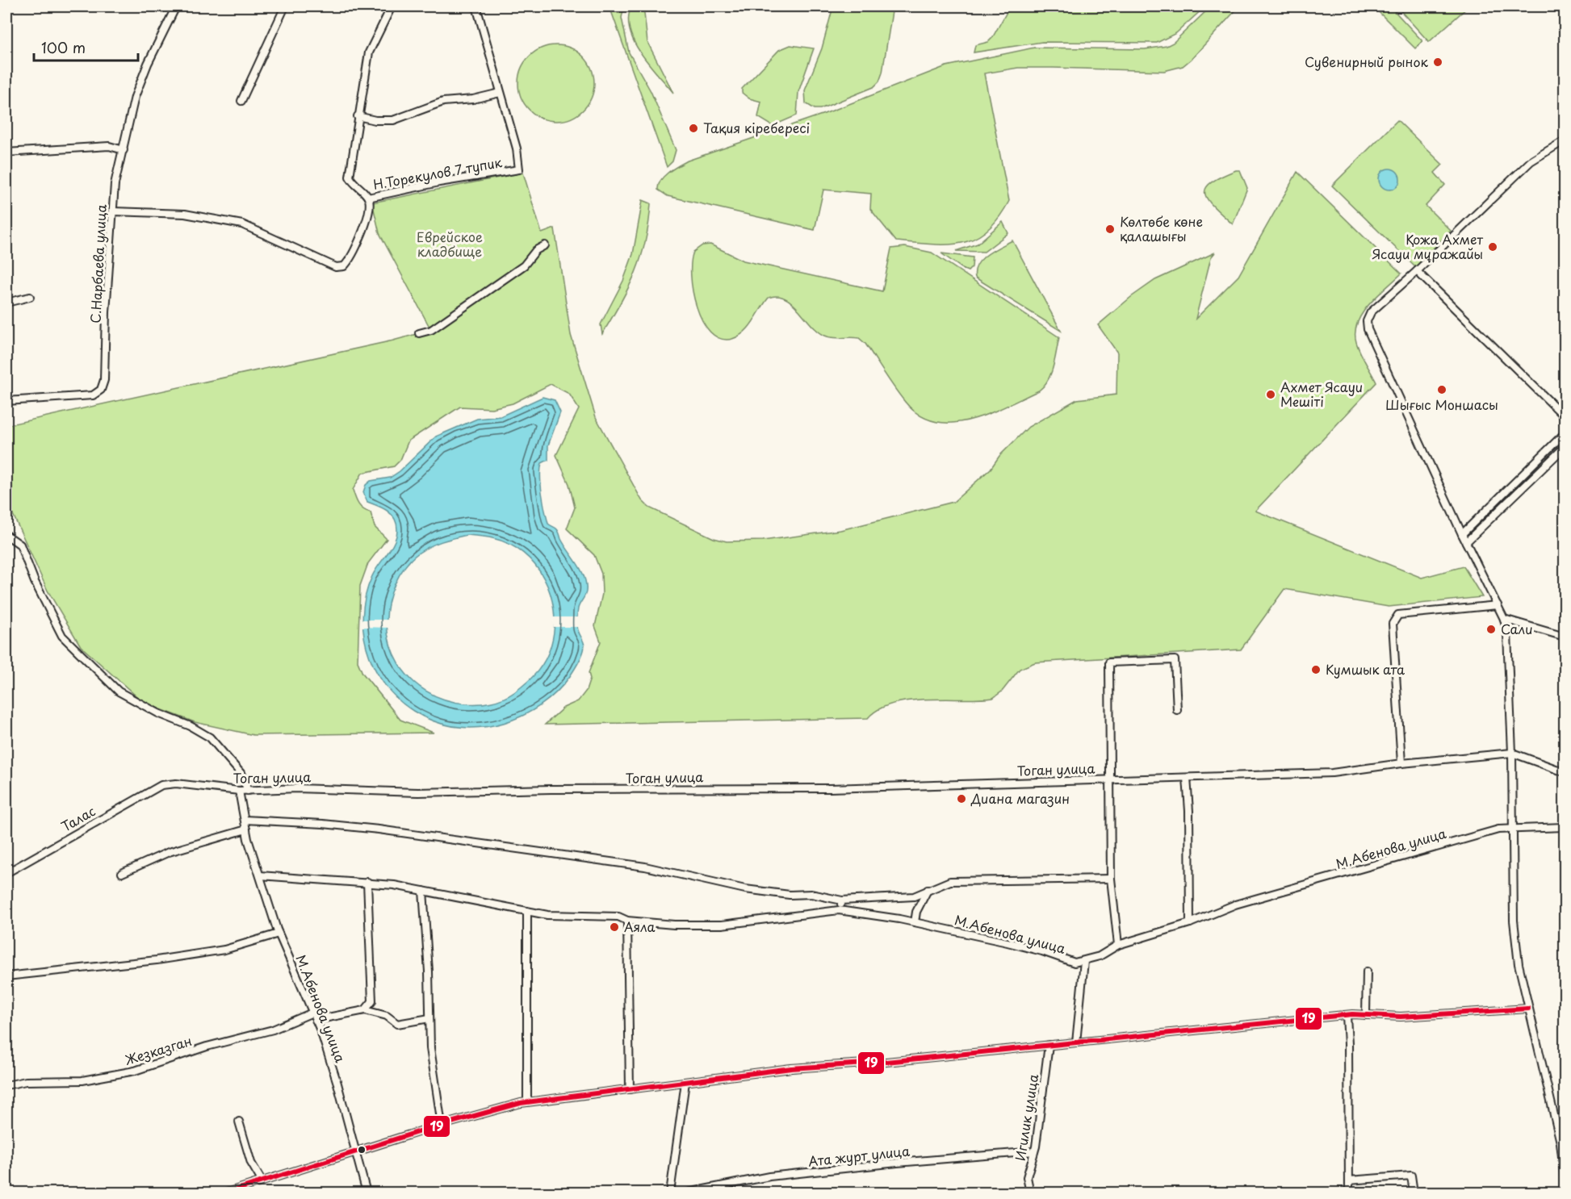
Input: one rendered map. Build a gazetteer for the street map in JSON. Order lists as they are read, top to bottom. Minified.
{"streets":{"street":["Н.Торекулов 7 тупик","С.Нарбаева улица","Тоган улица","Талас","М.Абенова улица","Жезказган","Игилик улица","Ата журт улица"]},"crossings":[["Тоган улица","Талас"],["Тоган улица","М.Абенова улица"],["М.Абенова улица","Жезказган"],["Игилик улица","Ата журт улица"]],"parks":["Еврейское кладбище"],"places":["Сувенирный рынок","Тақия кіребересі","Көлтөбе көне қалашығы","Қожа Ахмет Ясауи мұражайы","Шығыс Моншасы","Ахмет Ясауи Мешіті","Сали","Кумшык ата","Диана магазин","Аяла"],"lines":["transit line 19"],"scale_bar":"100 m"}
